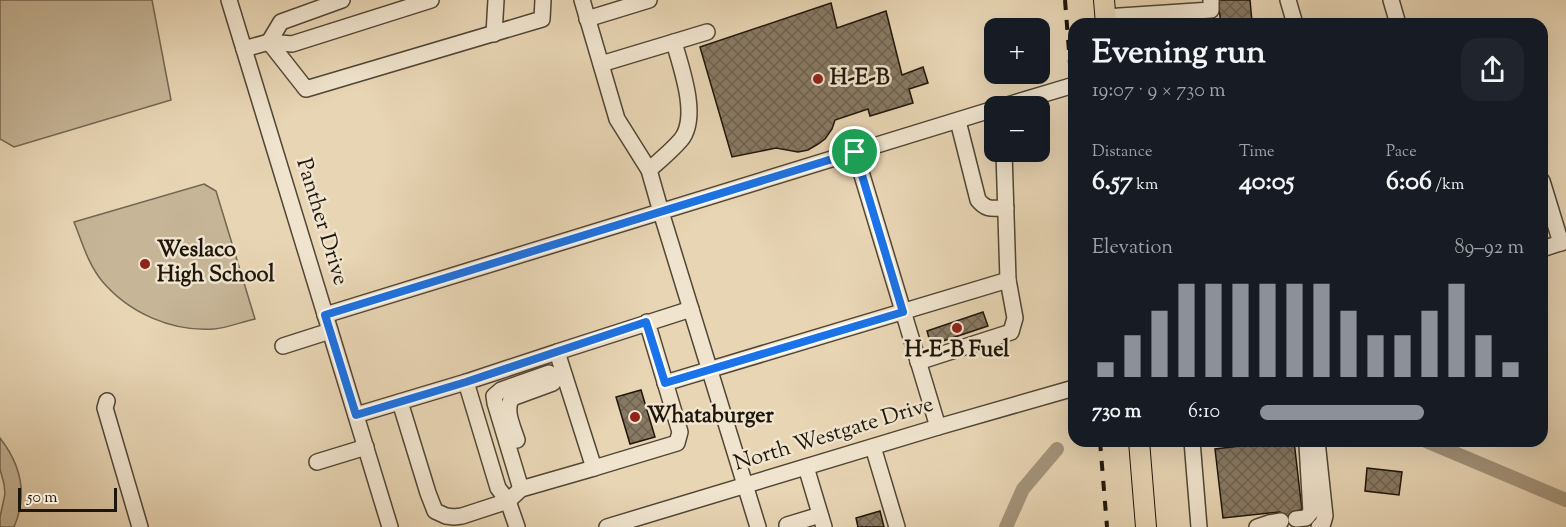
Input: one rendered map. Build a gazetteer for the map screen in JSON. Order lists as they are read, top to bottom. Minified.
{"streets":{"street":["Panther Drive","North Westgate Drive"]},"places":["H-E-B","Weslaco High School","H-E-B Fuel","Whataburger"],"scale_bar":"50 m","page":{"map_buttons":["+","−"],"heading":["Evening run","19:07 · 9 × 730 m"],"stats":[["Distance","6.57 km"],["Time","40:05"],["Pace","6:06 /km"]],"chart":["Elevation","89–92 m"],"list":[{"name":"730 m","note":"6:10"}],"scale":"50 m"}}
